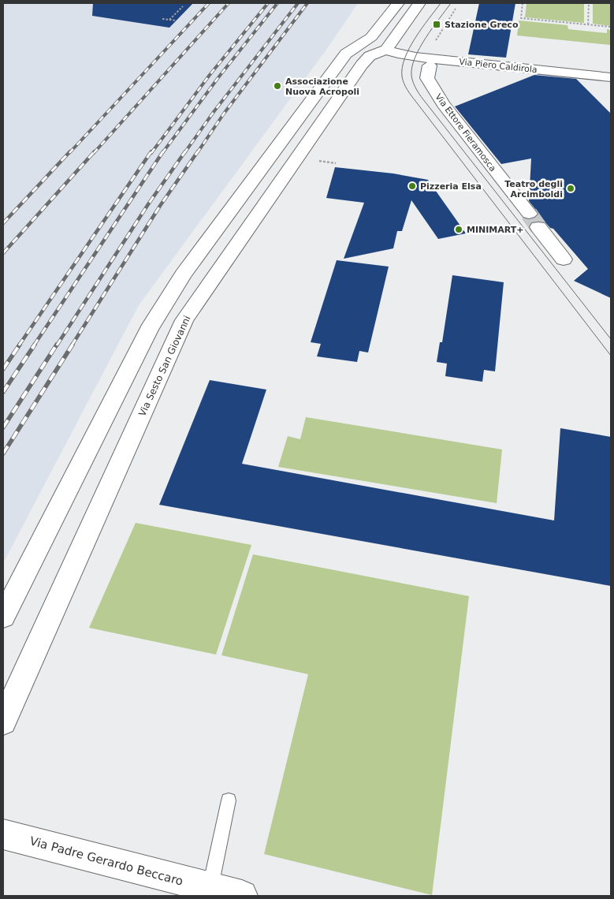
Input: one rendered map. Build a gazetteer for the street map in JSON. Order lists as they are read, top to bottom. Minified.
{"streets":{"street":["Via Piero Caldirola","Via Ettore Fieramosca","Via Sesto San Giovanni","Via Padre Gerardo Beccaro"]},"crossings":[["Via Piero Caldirola","Via Sesto San Giovanni"]],"places":{"transit":["Stazione Greco"],"other":["Associazione Nuova Acropoli","Pizzeria Elsa","Teatro degli Arcimboldi","MINIMART+"]}}
